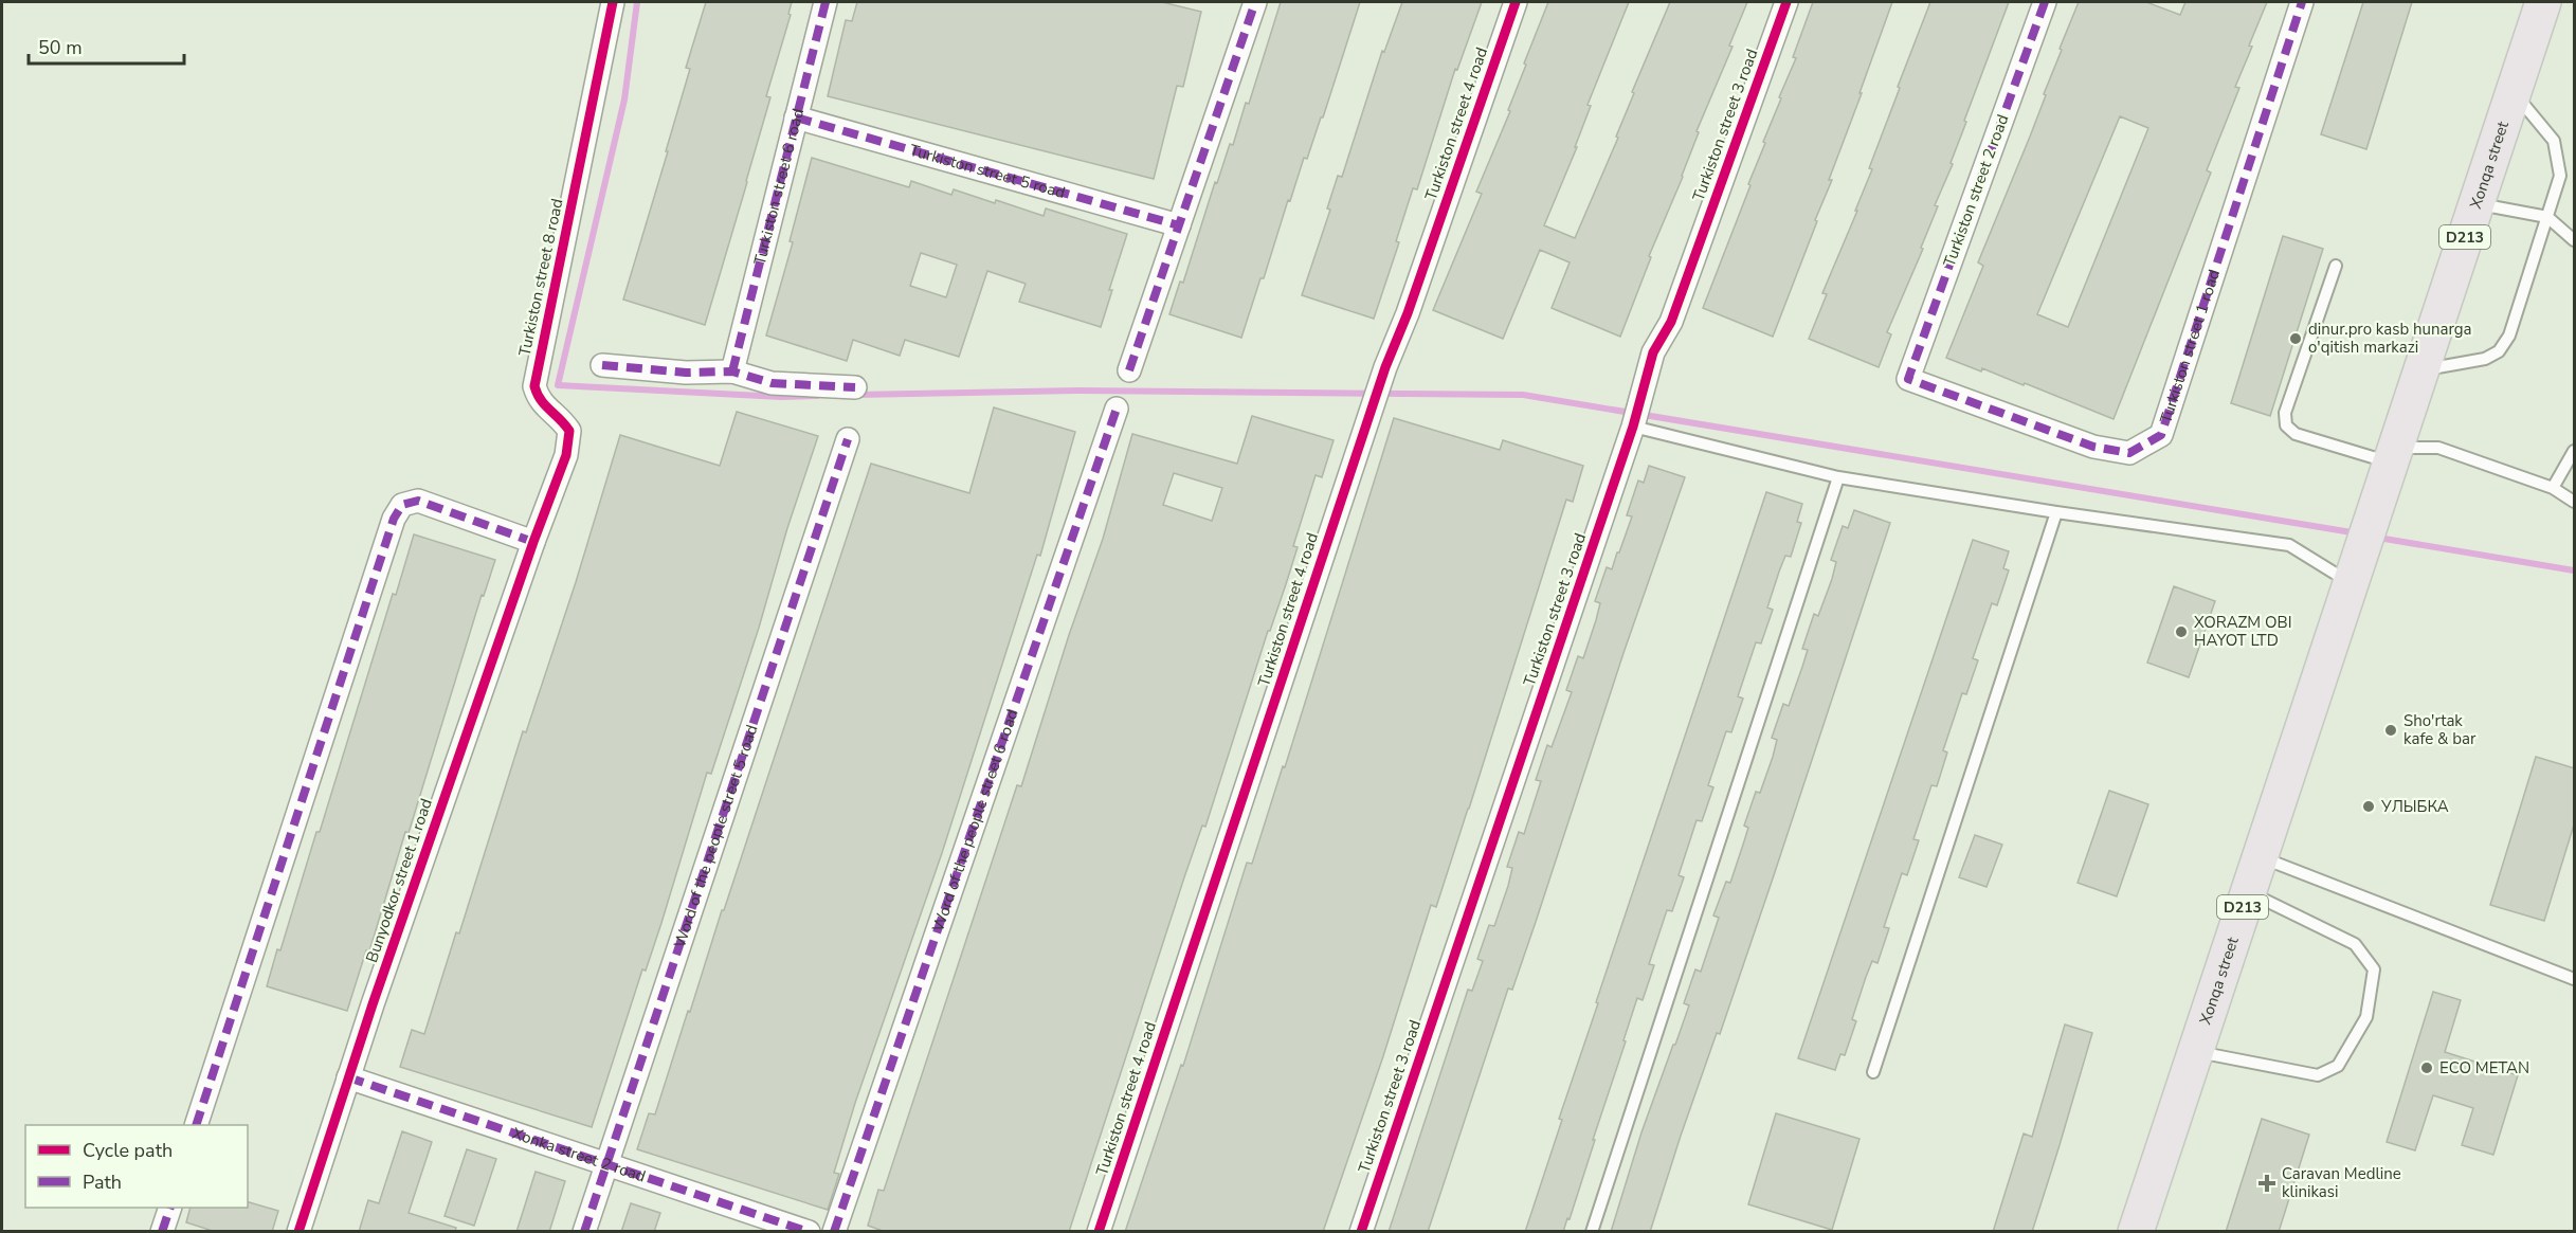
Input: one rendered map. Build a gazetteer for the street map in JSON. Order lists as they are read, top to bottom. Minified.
{"streets":{"main road":["Xonqa street","D213"],"street":["Turkiston street 4 road","Turkiston street 3 road","Turkiston street 5 road","Turkiston street 6 road","Turkiston street 2 road","Turkiston street 8 road","Turkiston street 1 road","Word of the people street 6 road","Word of the people street 5 road","Bunyodkor street 1 road","Xonka street 2 road"]},"crossings":[["Xonqa street","D213"],["Turkiston street 5 road","Turkiston street 6 road"],["Turkiston street 2 road","Turkiston street 1 road"],["Turkiston street 8 road","Bunyodkor street 1 road"],["Word of the people street 5 road","Xonka street 2 road"],["Bunyodkor street 1 road","Xonka street 2 road"]],"places":{"other":["dinur.pro kasb hunarga o'qitish markazi","XORAZM OBI HAYOT LTD","Sho'rtak kafe & bar","УЛЫБКА","ECO METAN"],"health":["Caravan Medline klinikasi"]},"legend":["Cycle path","Path"],"scale_bar":"50 m"}
